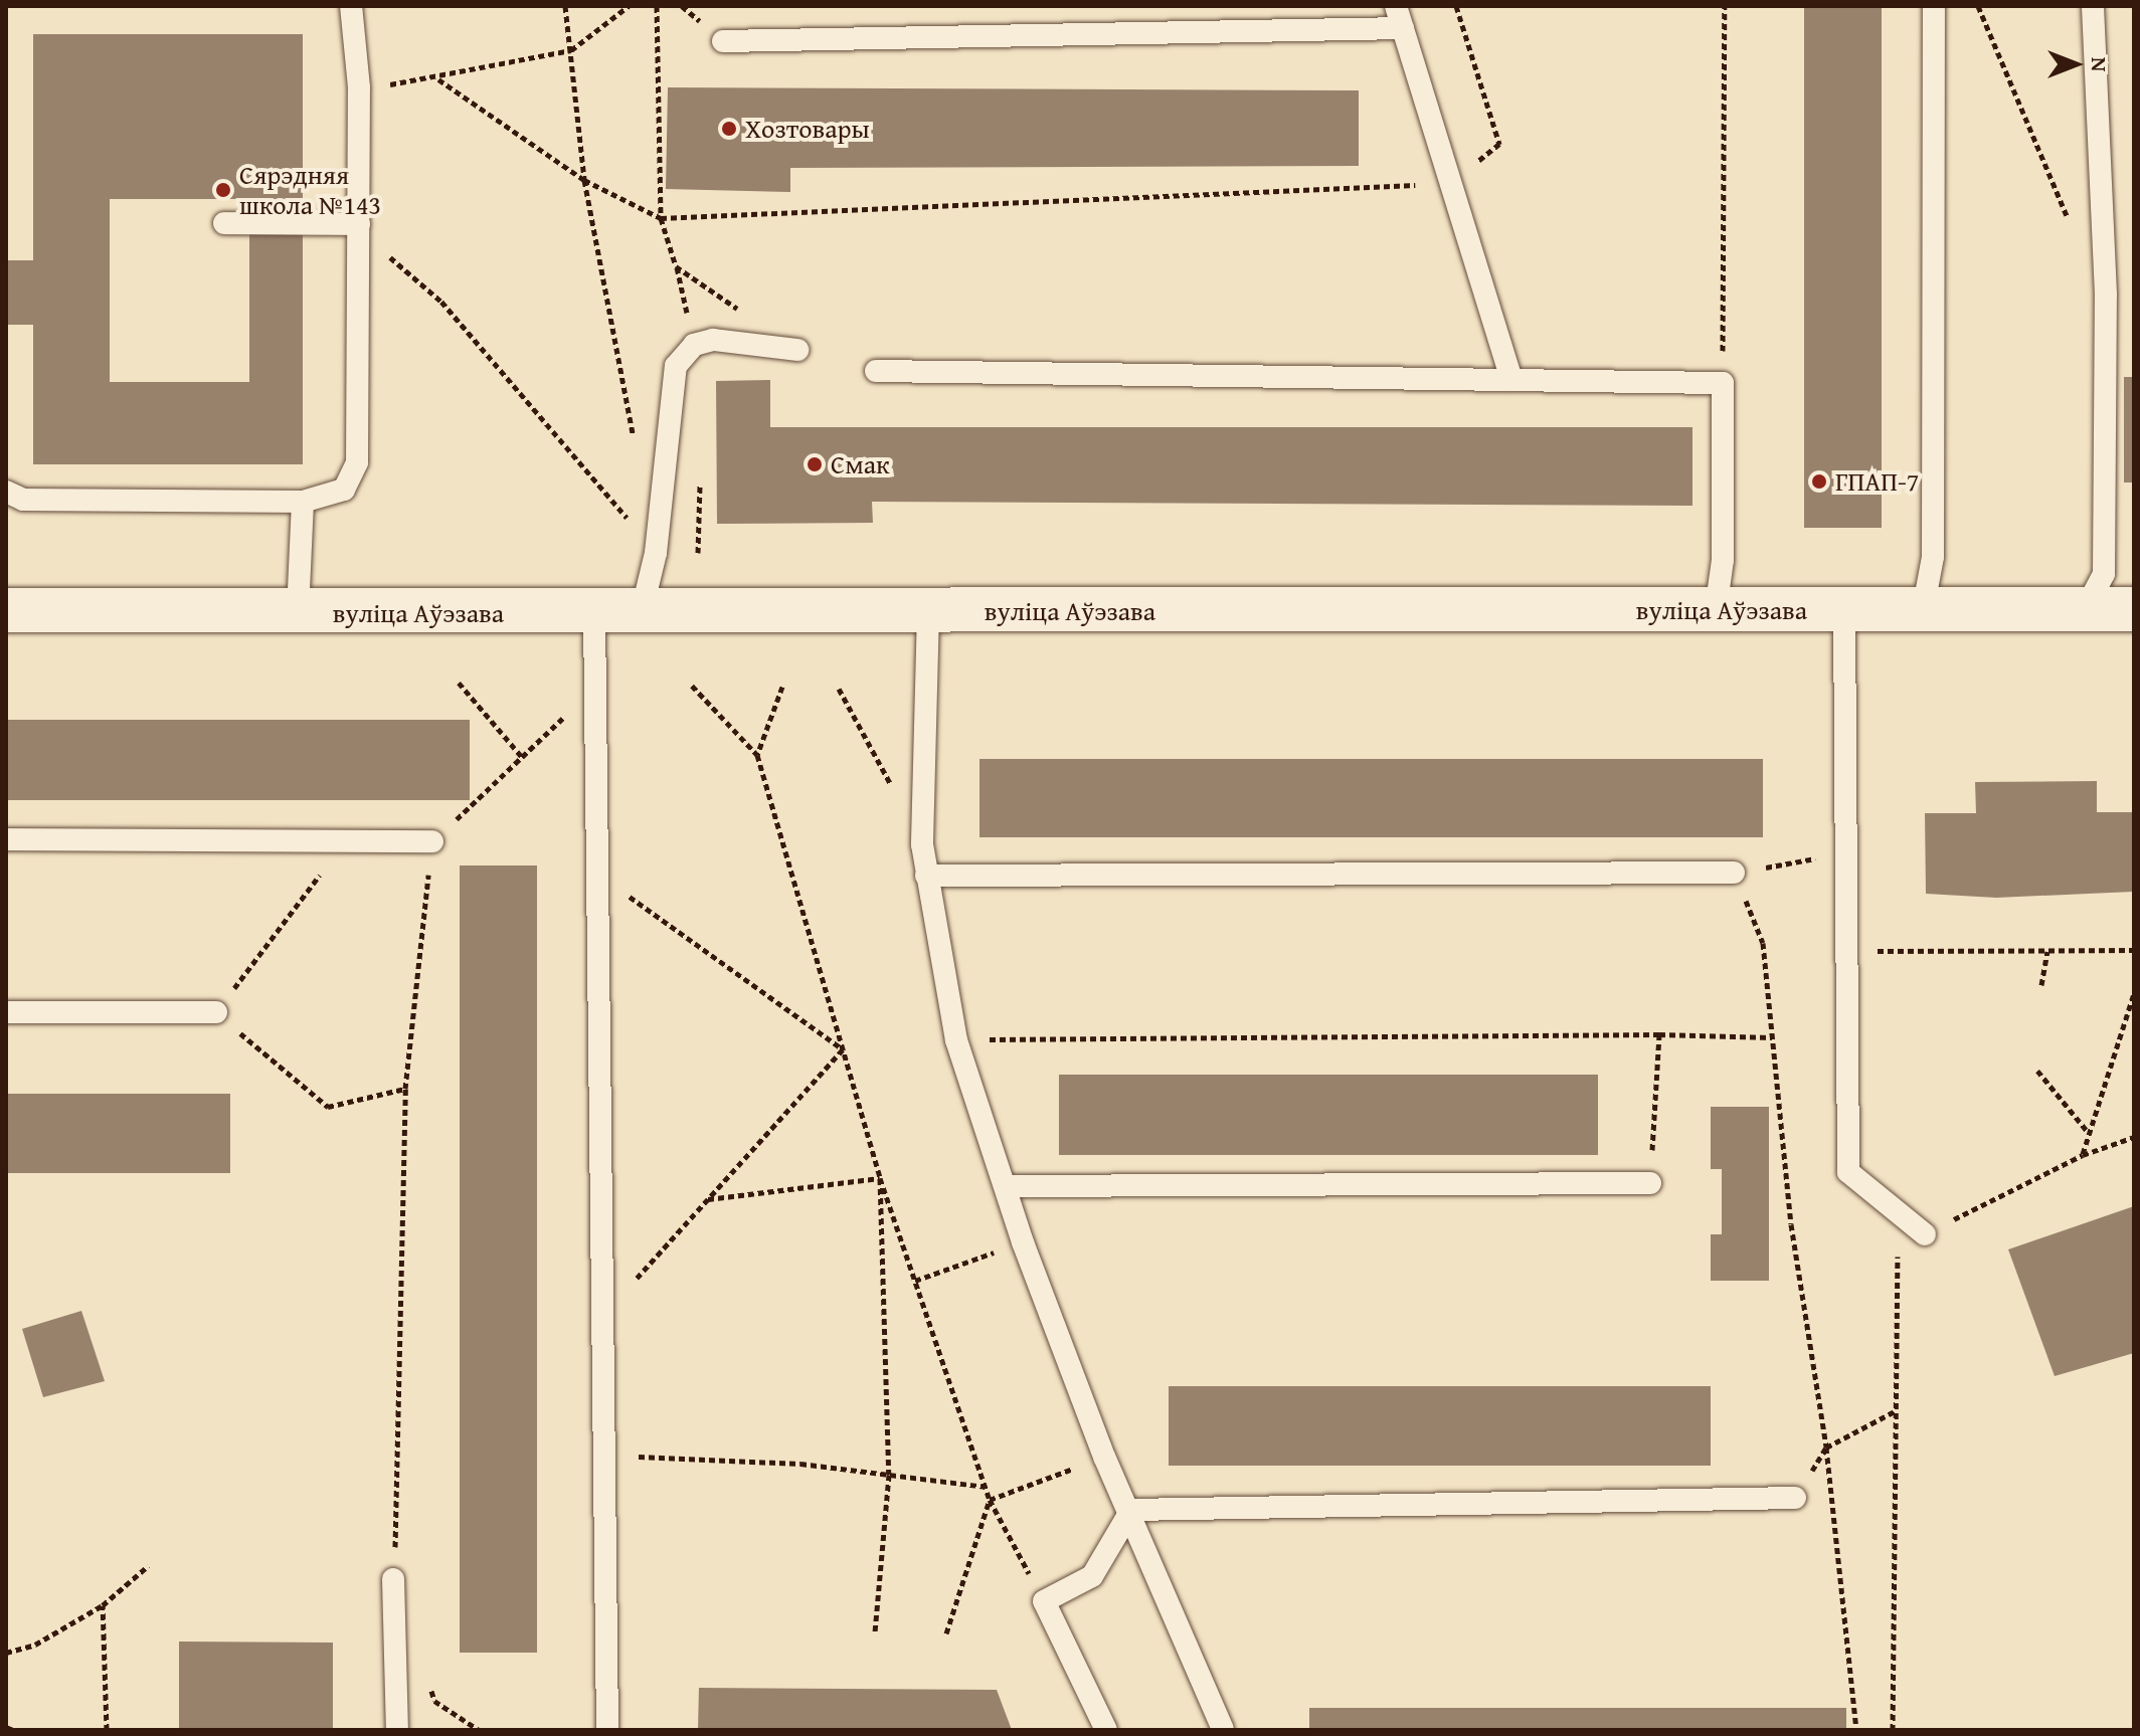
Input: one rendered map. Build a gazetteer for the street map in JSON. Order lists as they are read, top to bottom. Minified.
{"streets":{"street":["вуліца Аўэзава"]},"places":["Хозтовары","Сярэдняя школа №143","Смак","ГПАП-7"],"north":"right"}
